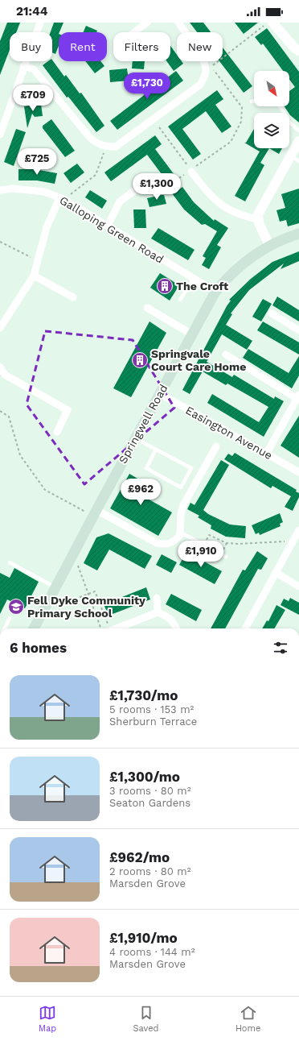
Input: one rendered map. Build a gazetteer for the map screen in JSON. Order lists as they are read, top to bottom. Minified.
{"streets":{"main road":["Springwell Road"],"street":["Galloping Green Road","Easington Avenue"]},"crossings":[["Galloping Green Road","Springwell Road"],["Springwell Road","Easington Avenue"]],"places":{"building":["The Croft","Springvale Court Care Home"],"school or university":["Fell Dyke Community Primary School"]},"north":"bottom right","page":{"status":"21:44","chip":["Buy","Rent","Filters","New"],"price":["£1,730","£709","£725","£1,300","£962","£1,910"],"heading":"6 homes","list":[{"name":"£1,730/mo","note":"5 rooms · 153 m² · Sherburn Terrace"},{"name":"£1,300/mo","note":"3 rooms · 80 m² · Seaton Gardens"},{"name":"£962/mo","note":"2 rooms · 80 m² · Marsden Grove"},{"name":"£1,910/mo","note":"4 rooms · 144 m² · Marsden Grove"}],"tabs":["Map","Saved","Home"]}}
